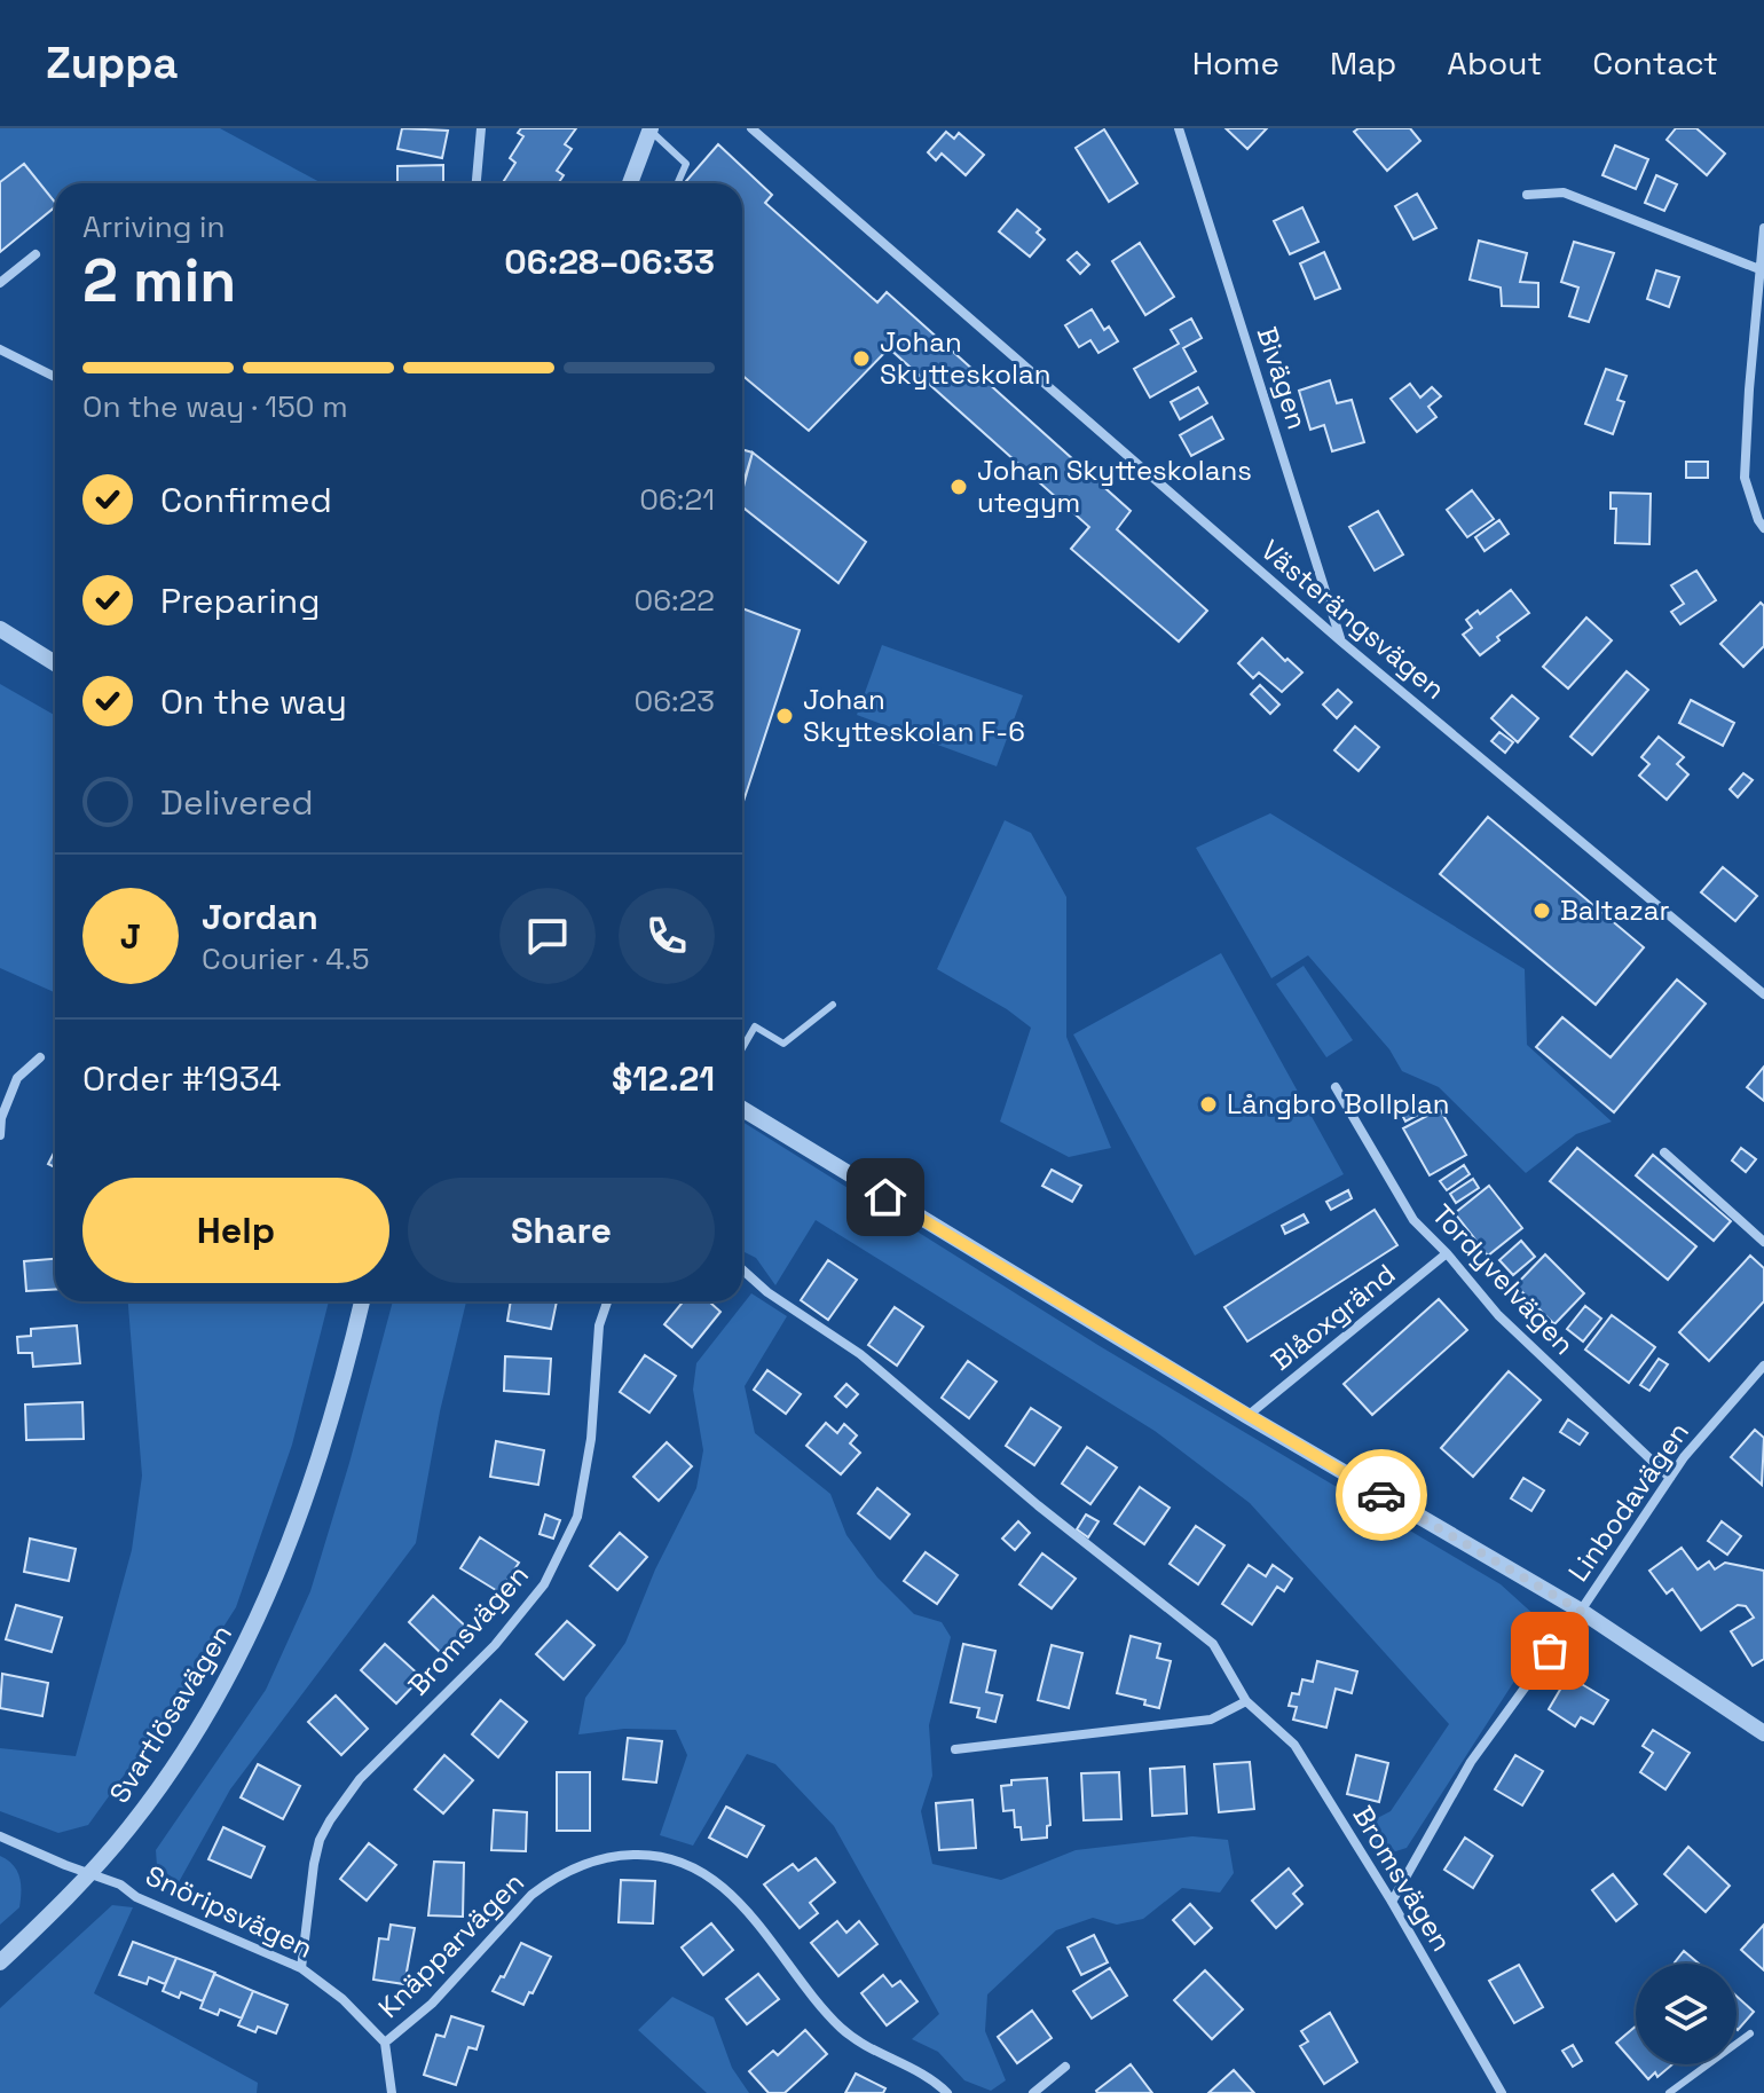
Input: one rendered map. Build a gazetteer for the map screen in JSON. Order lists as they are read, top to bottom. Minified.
{"streets":{"street":["Bivägen","Västerängsvägen","Tordyvelvägen","Blåoxgränd","Linbodavägen","Bromsvägen","Svartlösavägen","Snöripsvägen","Knäpparvägen"]},"crossings":[["Bivägen","Västerängsvägen"],["Tordyvelvägen","Blåoxgränd"],["Tordyvelvägen","Linbodavägen"],["Linbodavägen","Bromsvägen"],["Bromsvägen","Snöripsvägen"],["Svartlösavägen","Snöripsvägen"],["Snöripsvägen","Knäpparvägen"]],"places":["Johan Skytteskolan","Johan Skytteskolans utegym","Johan Skytteskolan F-6","Baltazar","Långbro Bollplan"],"page":{"header":"Zuppa","nav":["Home","Map","About","Contact"],"heading":["2 min","Arriving in","06:28–06:33"],"panel":["Jordan","Courier · 4.5","Order #1934","$12.21"],"bar":"On the way · 150 m","list":[["Confirmed","06:21"],["Preparing","06:22"],["On the way","06:23"],"Delivered"],"round":"J","buttons":["Help","Share"]}}
